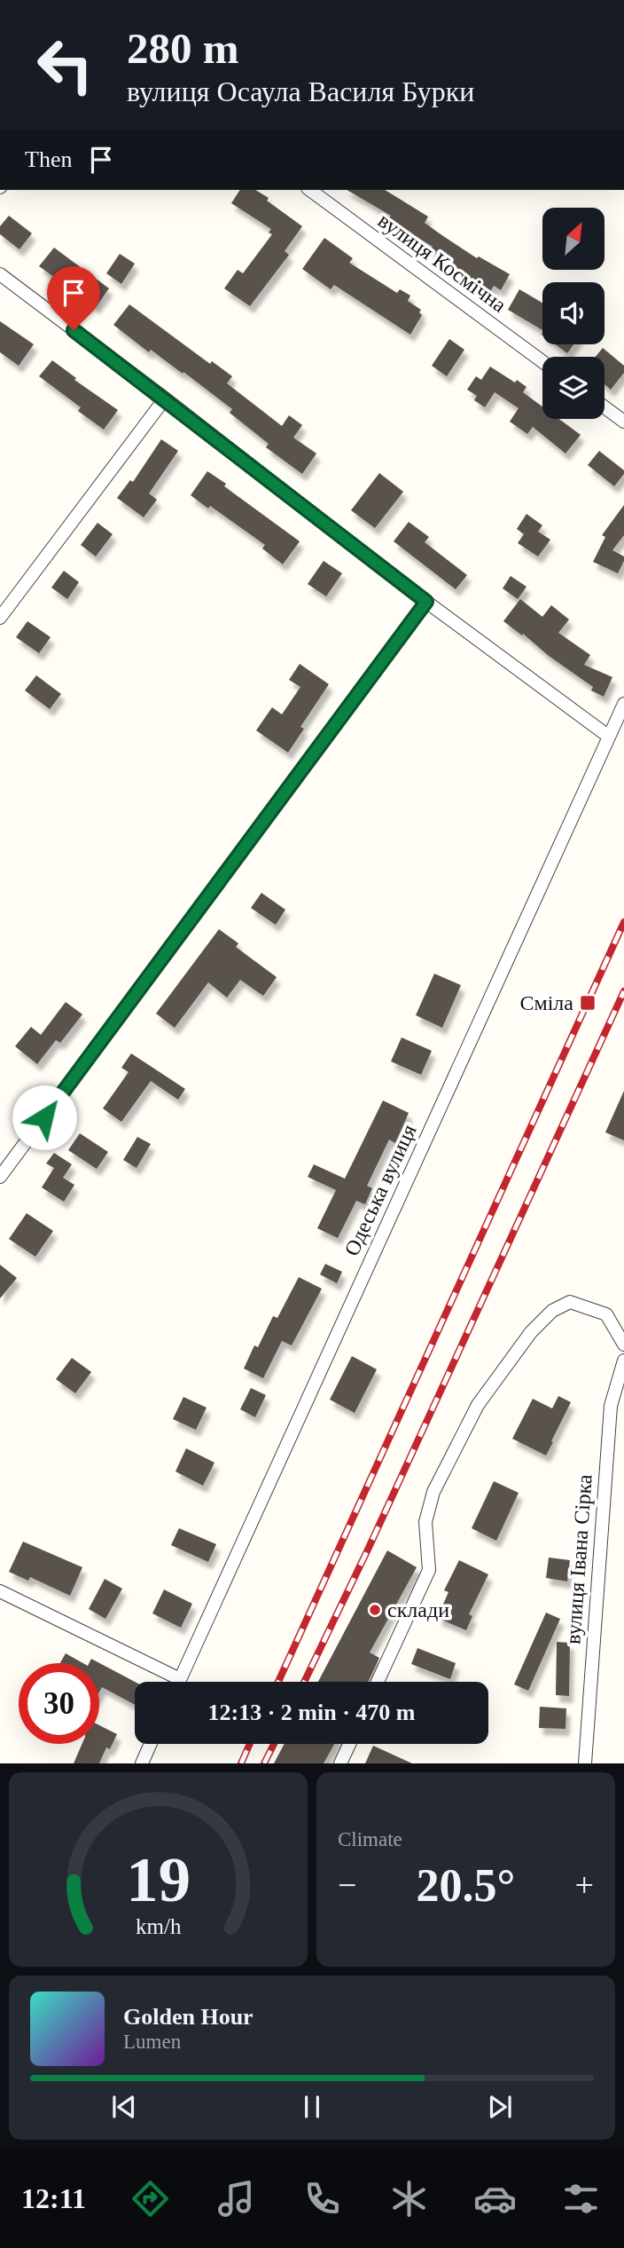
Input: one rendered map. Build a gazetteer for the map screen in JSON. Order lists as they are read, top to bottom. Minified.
{"streets":{"street":["вулиця Космічна","Одеська вулиця","вулиця Івана Сірка"]},"places":{"transit":["Сміла"],"other":["склади"]},"north":"top right","page":{"turn":["280 m","вулиця Осаула Василя Бурки"],"then":"Then","limit":"30","trip":"12:13 · 2 min · 470 m","tile":"Climate","heat":["−","20.5°","+"],"song":["Golden Hour","Lumen"],"tabs":"12:11","gauge":["19","km/h"]}}
